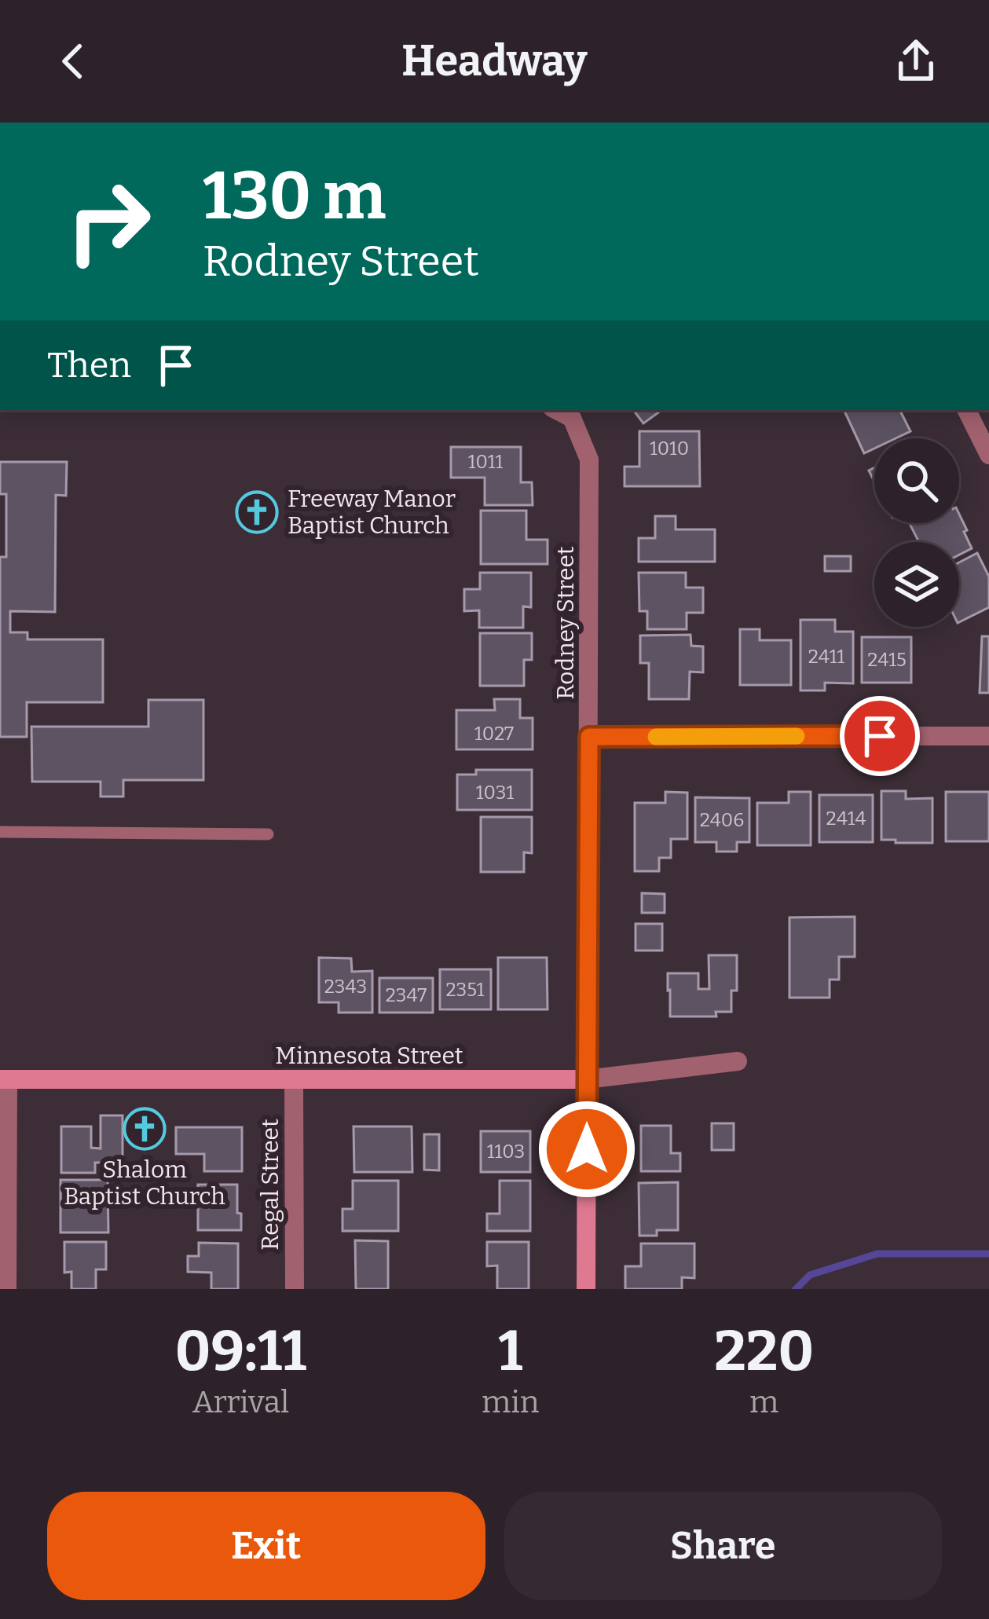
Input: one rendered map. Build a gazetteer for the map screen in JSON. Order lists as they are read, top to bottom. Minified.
{"streets":{"street":["Rodney Street","Minnesota Street","Regal Street"]},"crossings":[["Rodney Street","Minnesota Street"],["Minnesota Street","Regal Street"]],"places":{"church":["Freeway Manor Baptist Church","Shalom Baptist Church"]},"house_numbers":["1010","1011","2411","2415","1027","1031","2414","2406","2343","2351","2347","1103"],"page":{"header":"Headway","turn":["130 m","Rodney Street"],"then":"Then","eta":["09:11","Arrival","1","min","220","m"],"buttons":["Exit","Share"]}}
